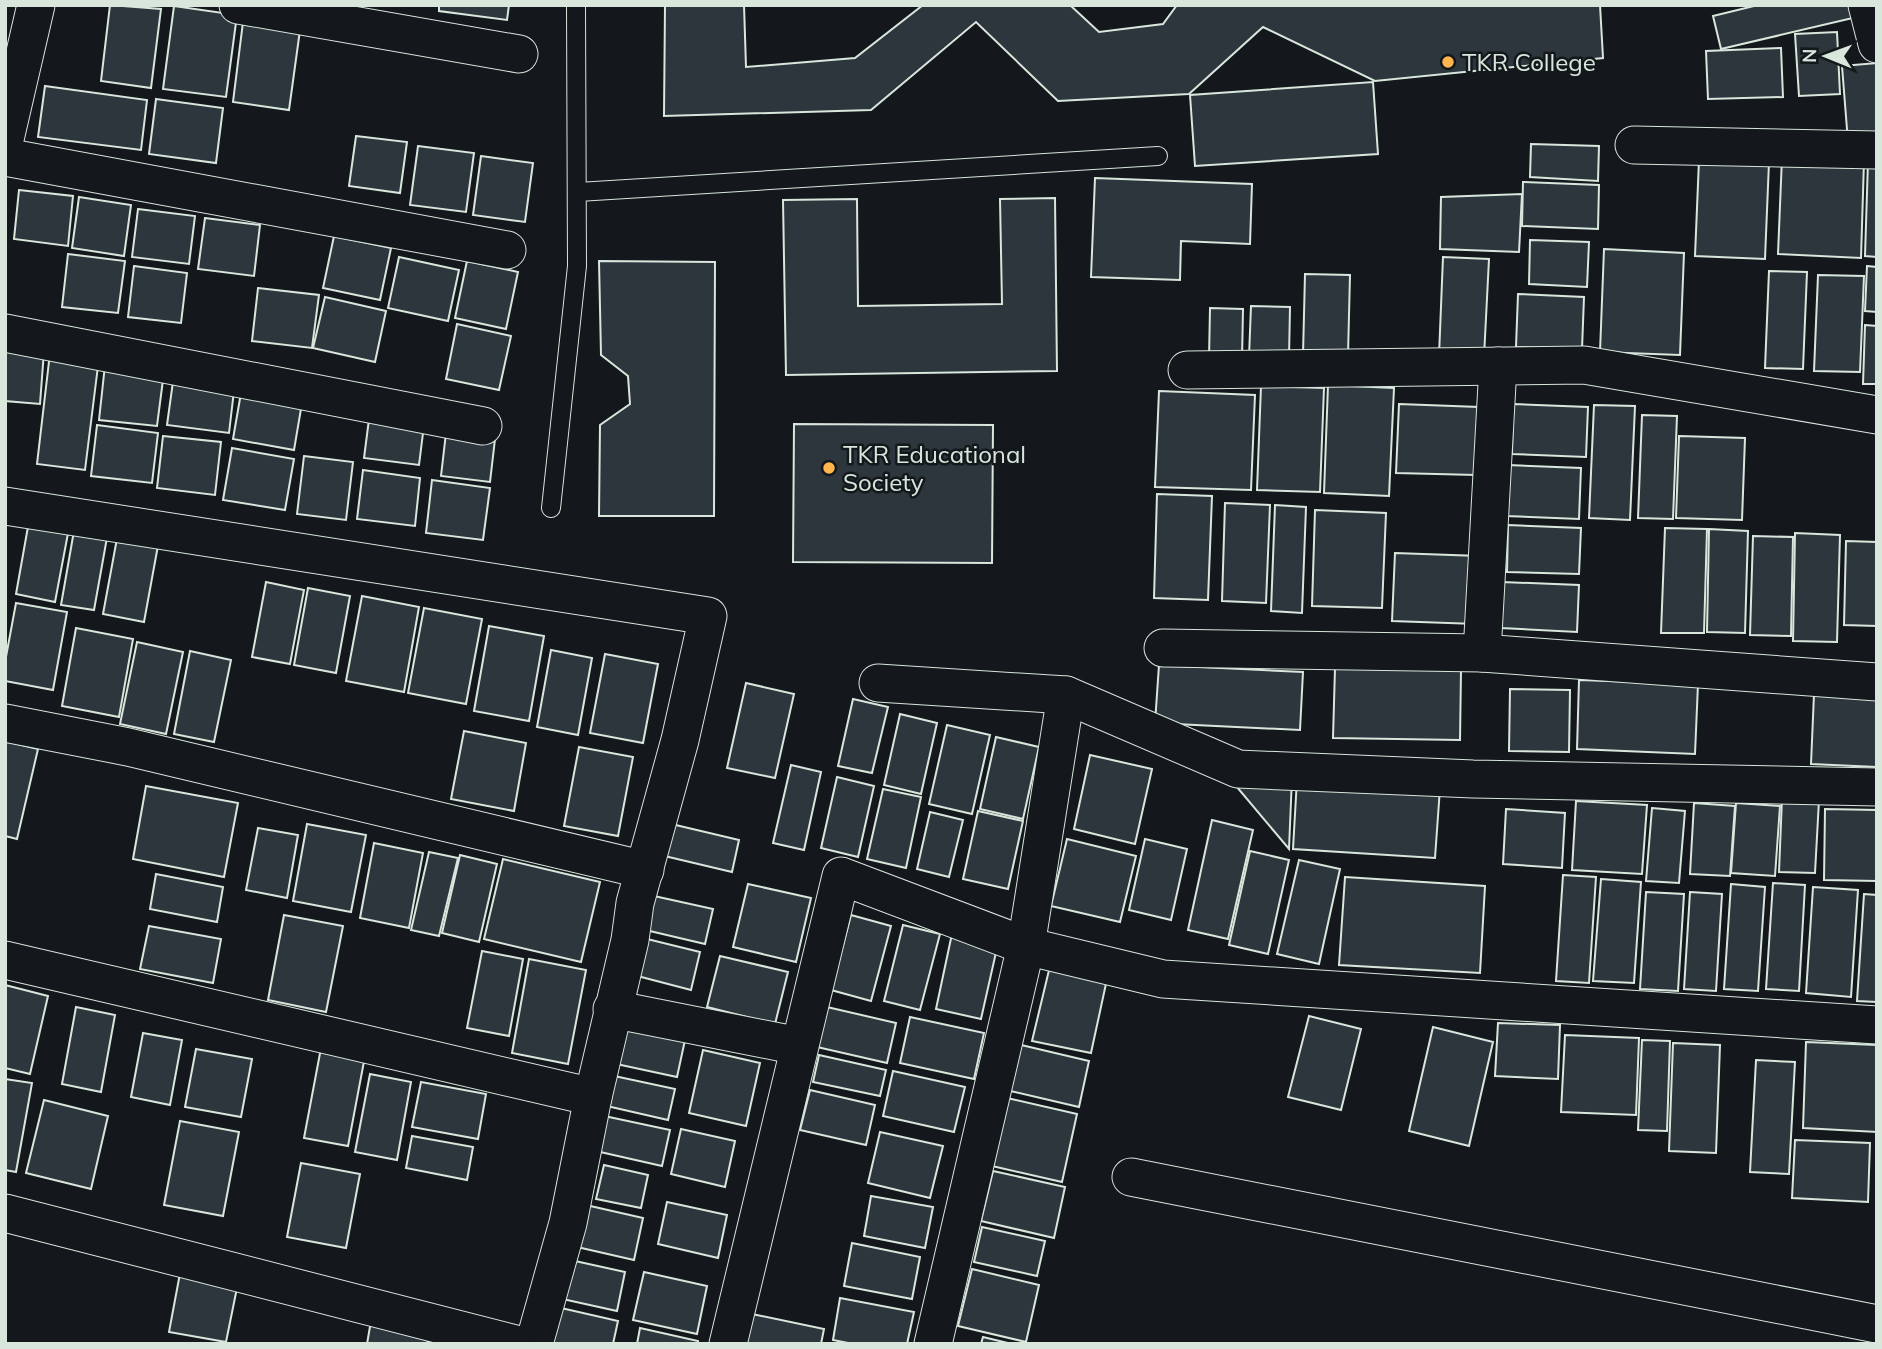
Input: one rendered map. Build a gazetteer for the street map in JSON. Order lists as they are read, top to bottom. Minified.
{"places":["TKR College","TKR Educational Society"],"north":"left"}
